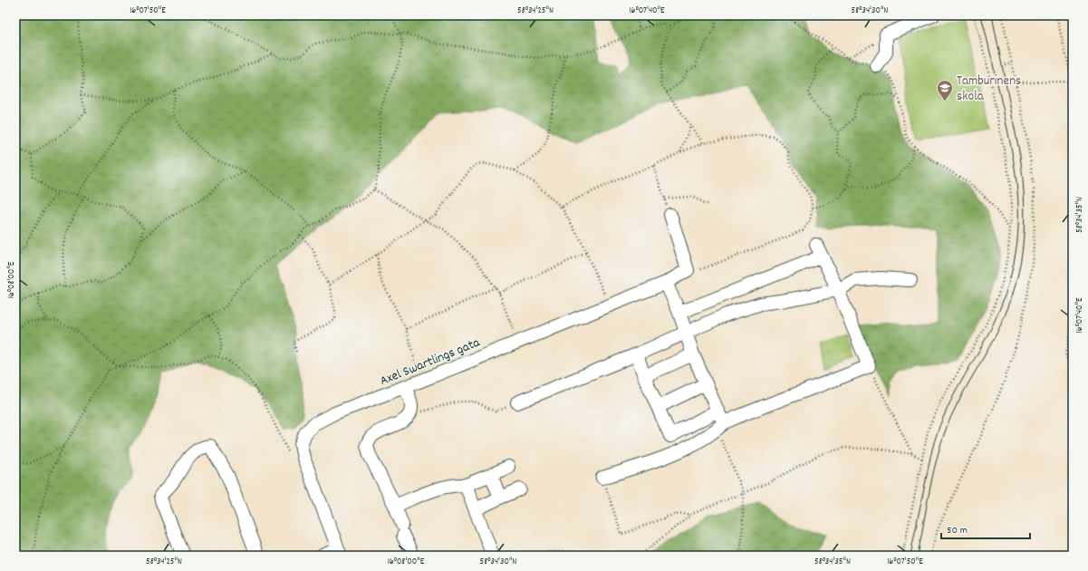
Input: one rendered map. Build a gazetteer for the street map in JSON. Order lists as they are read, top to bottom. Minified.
{"streets":{"street":["Axel Swartlings gata"]},"places":{"school or university":["Tamburinens skola"]},"scale_bar":"50 m","coordinates":["16°07'50\"E","58°34'25\"N","16°07'40\"E","58°34'30\"N","58°34'35\"N","16°08'00\"E"]}
